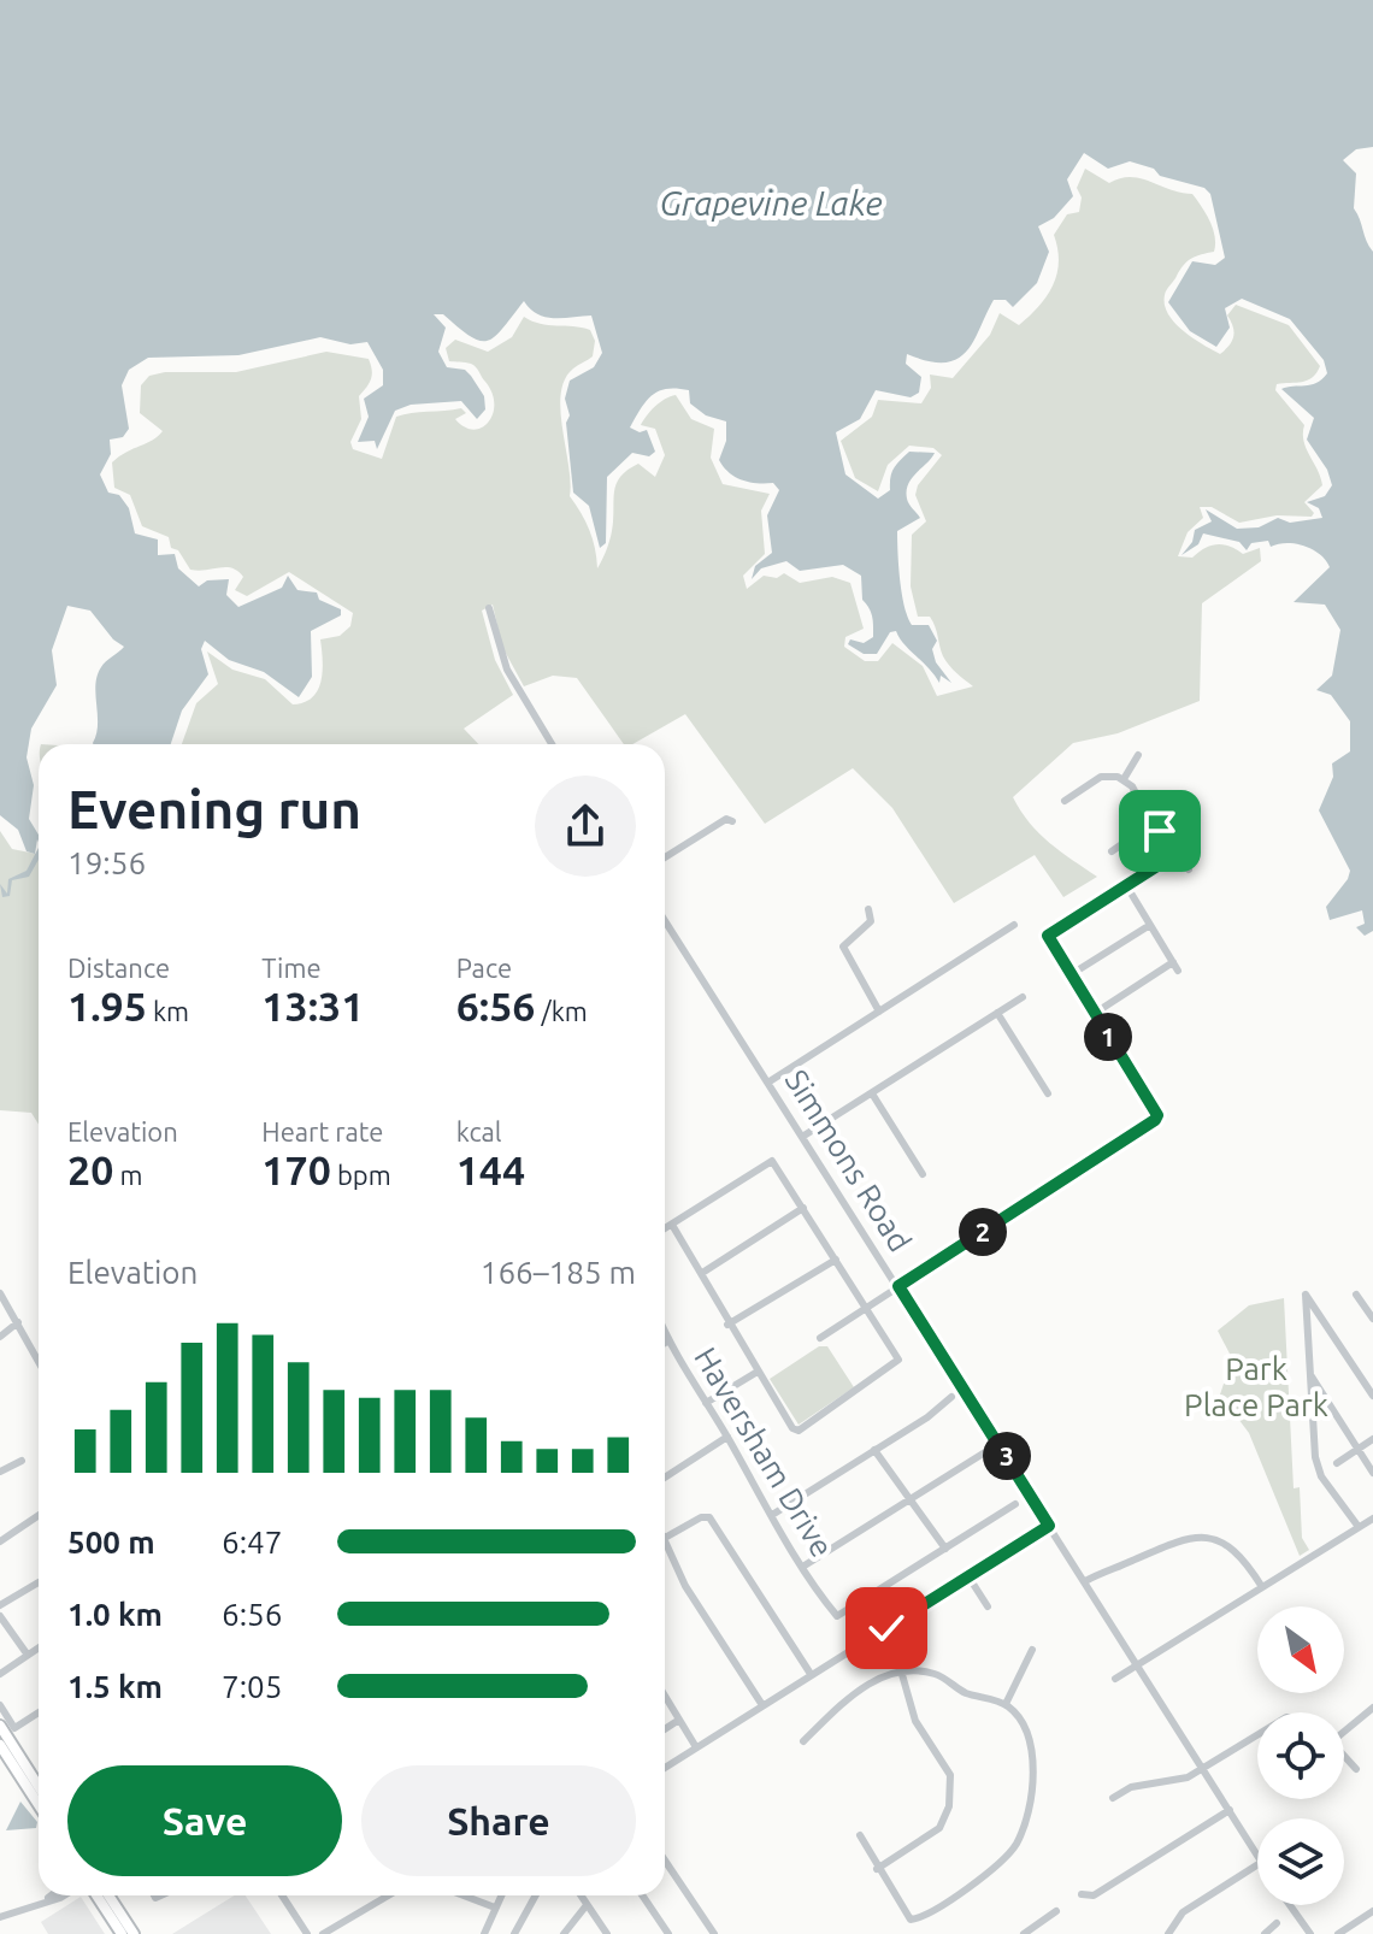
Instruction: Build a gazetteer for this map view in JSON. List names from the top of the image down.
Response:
{
  "streets": {
    "street": ["Simmons Road", "Haversham Drive"]
  },
  "water": ["Grapevine Lake"],
  "parks": ["Park Place Park"],
  "north": "bottom right",
  "page": {
    "heading": ["Evening run", "19:56"],
    "stats": [
      ["Distance", "1.95 km"],
      ["Time", "13:31"],
      ["Pace", "6:56 /km"],
      ["Elevation", "20 m"],
      ["Heart rate", "170 bpm"],
      ["kcal", "144"]
    ],
    "pins": ["1", "2", "3"],
    "chart": ["Elevation", "166–185 m"],
    "list": [
      {
        "name": "500 m",
        "note": "6:47"
      },
      {
        "name": "1.0 km",
        "note": "6:56"
      },
      {
        "name": "1.5 km",
        "note": "7:05"
      }
    ],
    "buttons": ["Save", "Share"]
  }
}
